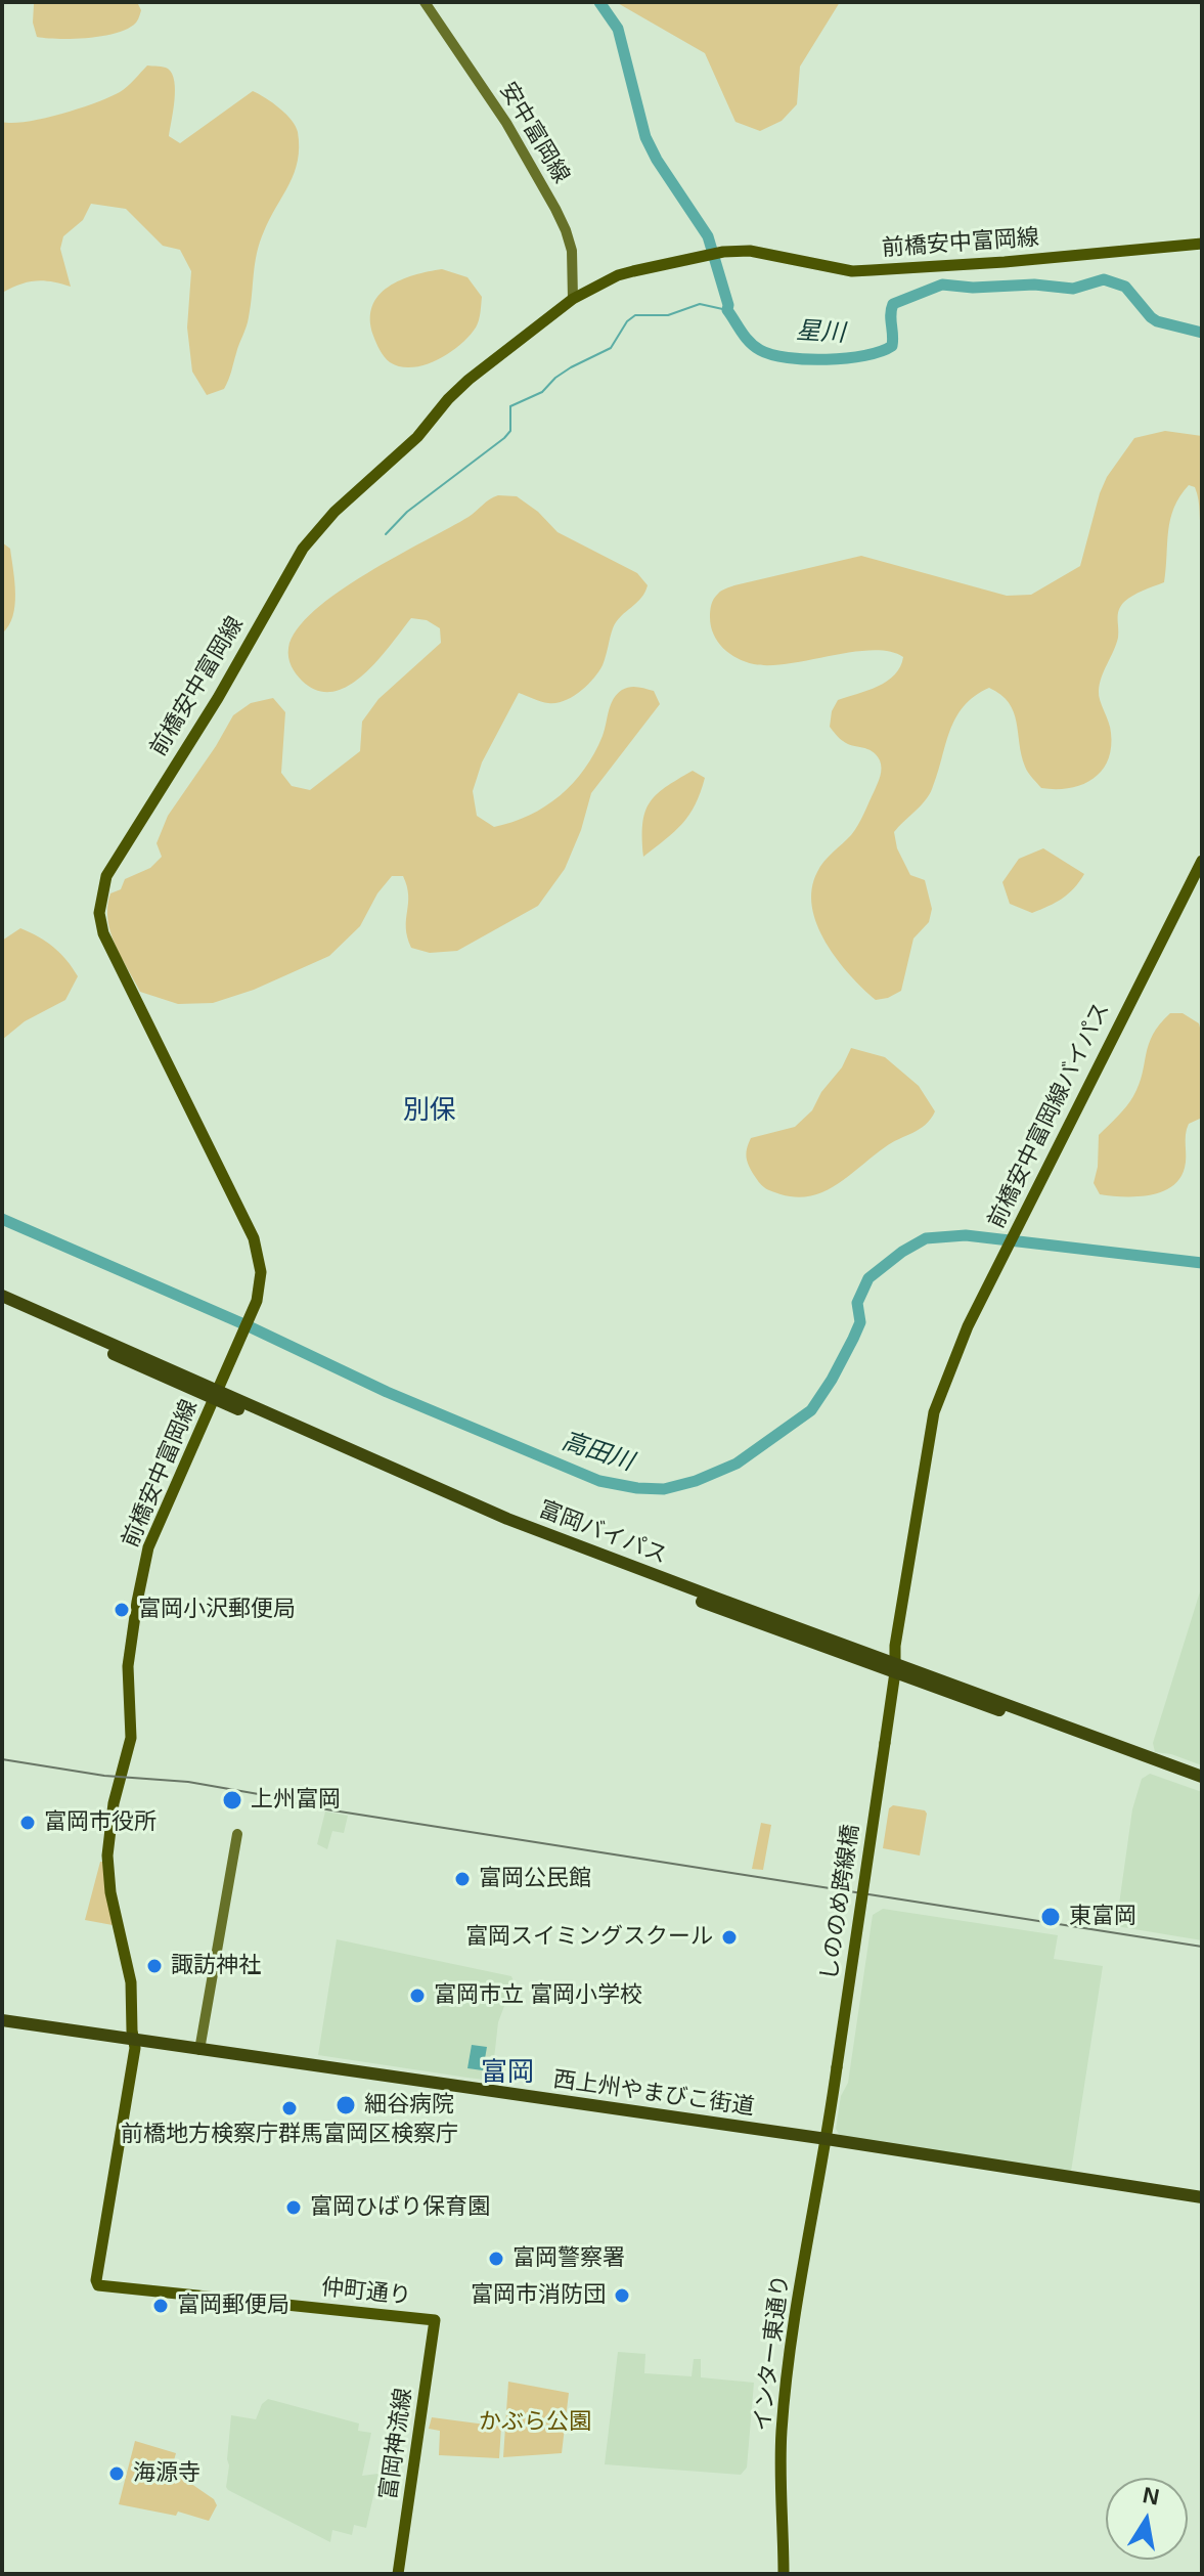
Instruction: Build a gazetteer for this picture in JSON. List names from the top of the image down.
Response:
{
  "streets": {
    "highway": ["富岡バイパス", "西上州やまびこ街道"],
    "main road": [
      "安中富岡線",
      "前橋安中富岡線",
      "前橋安中富岡線バイパス",
      "しののめ跨線橋",
      "仲町通り",
      "インター東通り",
      "富岡神流線"
    ]
  },
  "crossings": [
    ["安中富岡線", "前橋安中富岡線"],
    ["前橋安中富岡線", "富岡バイパス"],
    ["前橋安中富岡線", "西上州やまびこ街道"],
    ["前橋安中富岡線", "仲町通り"],
    ["前橋安中富岡線バイパス", "富岡バイパス"],
    ["前橋安中富岡線バイパス", "しののめ跨線橋"],
    ["富岡バイパス", "しののめ跨線橋"],
    ["しののめ跨線橋", "西上州やまびこ街道"],
    ["しののめ跨線橋", "インター東通り"],
    ["西上州やまびこ街道", "仲町通り"],
    ["西上州やまびこ街道", "インター東通り"],
    ["仲町通り", "富岡神流線"]
  ],
  "districts": ["別保", "富岡"],
  "water": ["星川", "高田川"],
  "parks": ["かぶら公園"],
  "places": [
    "富岡小沢郵便局",
    "上州富岡",
    "富岡市役所",
    "富岡公民館",
    "東富岡",
    "富岡スイミングスクール",
    "諏訪神社",
    "富岡市立 富岡小学校",
    "細谷病院",
    "前橋地方検察庁群馬富岡区検察庁",
    "富岡ひばり保育園",
    "富岡警察署",
    "富岡市消防団",
    "富岡郵便局",
    "海源寺"
  ],
  "north": "top"
}
